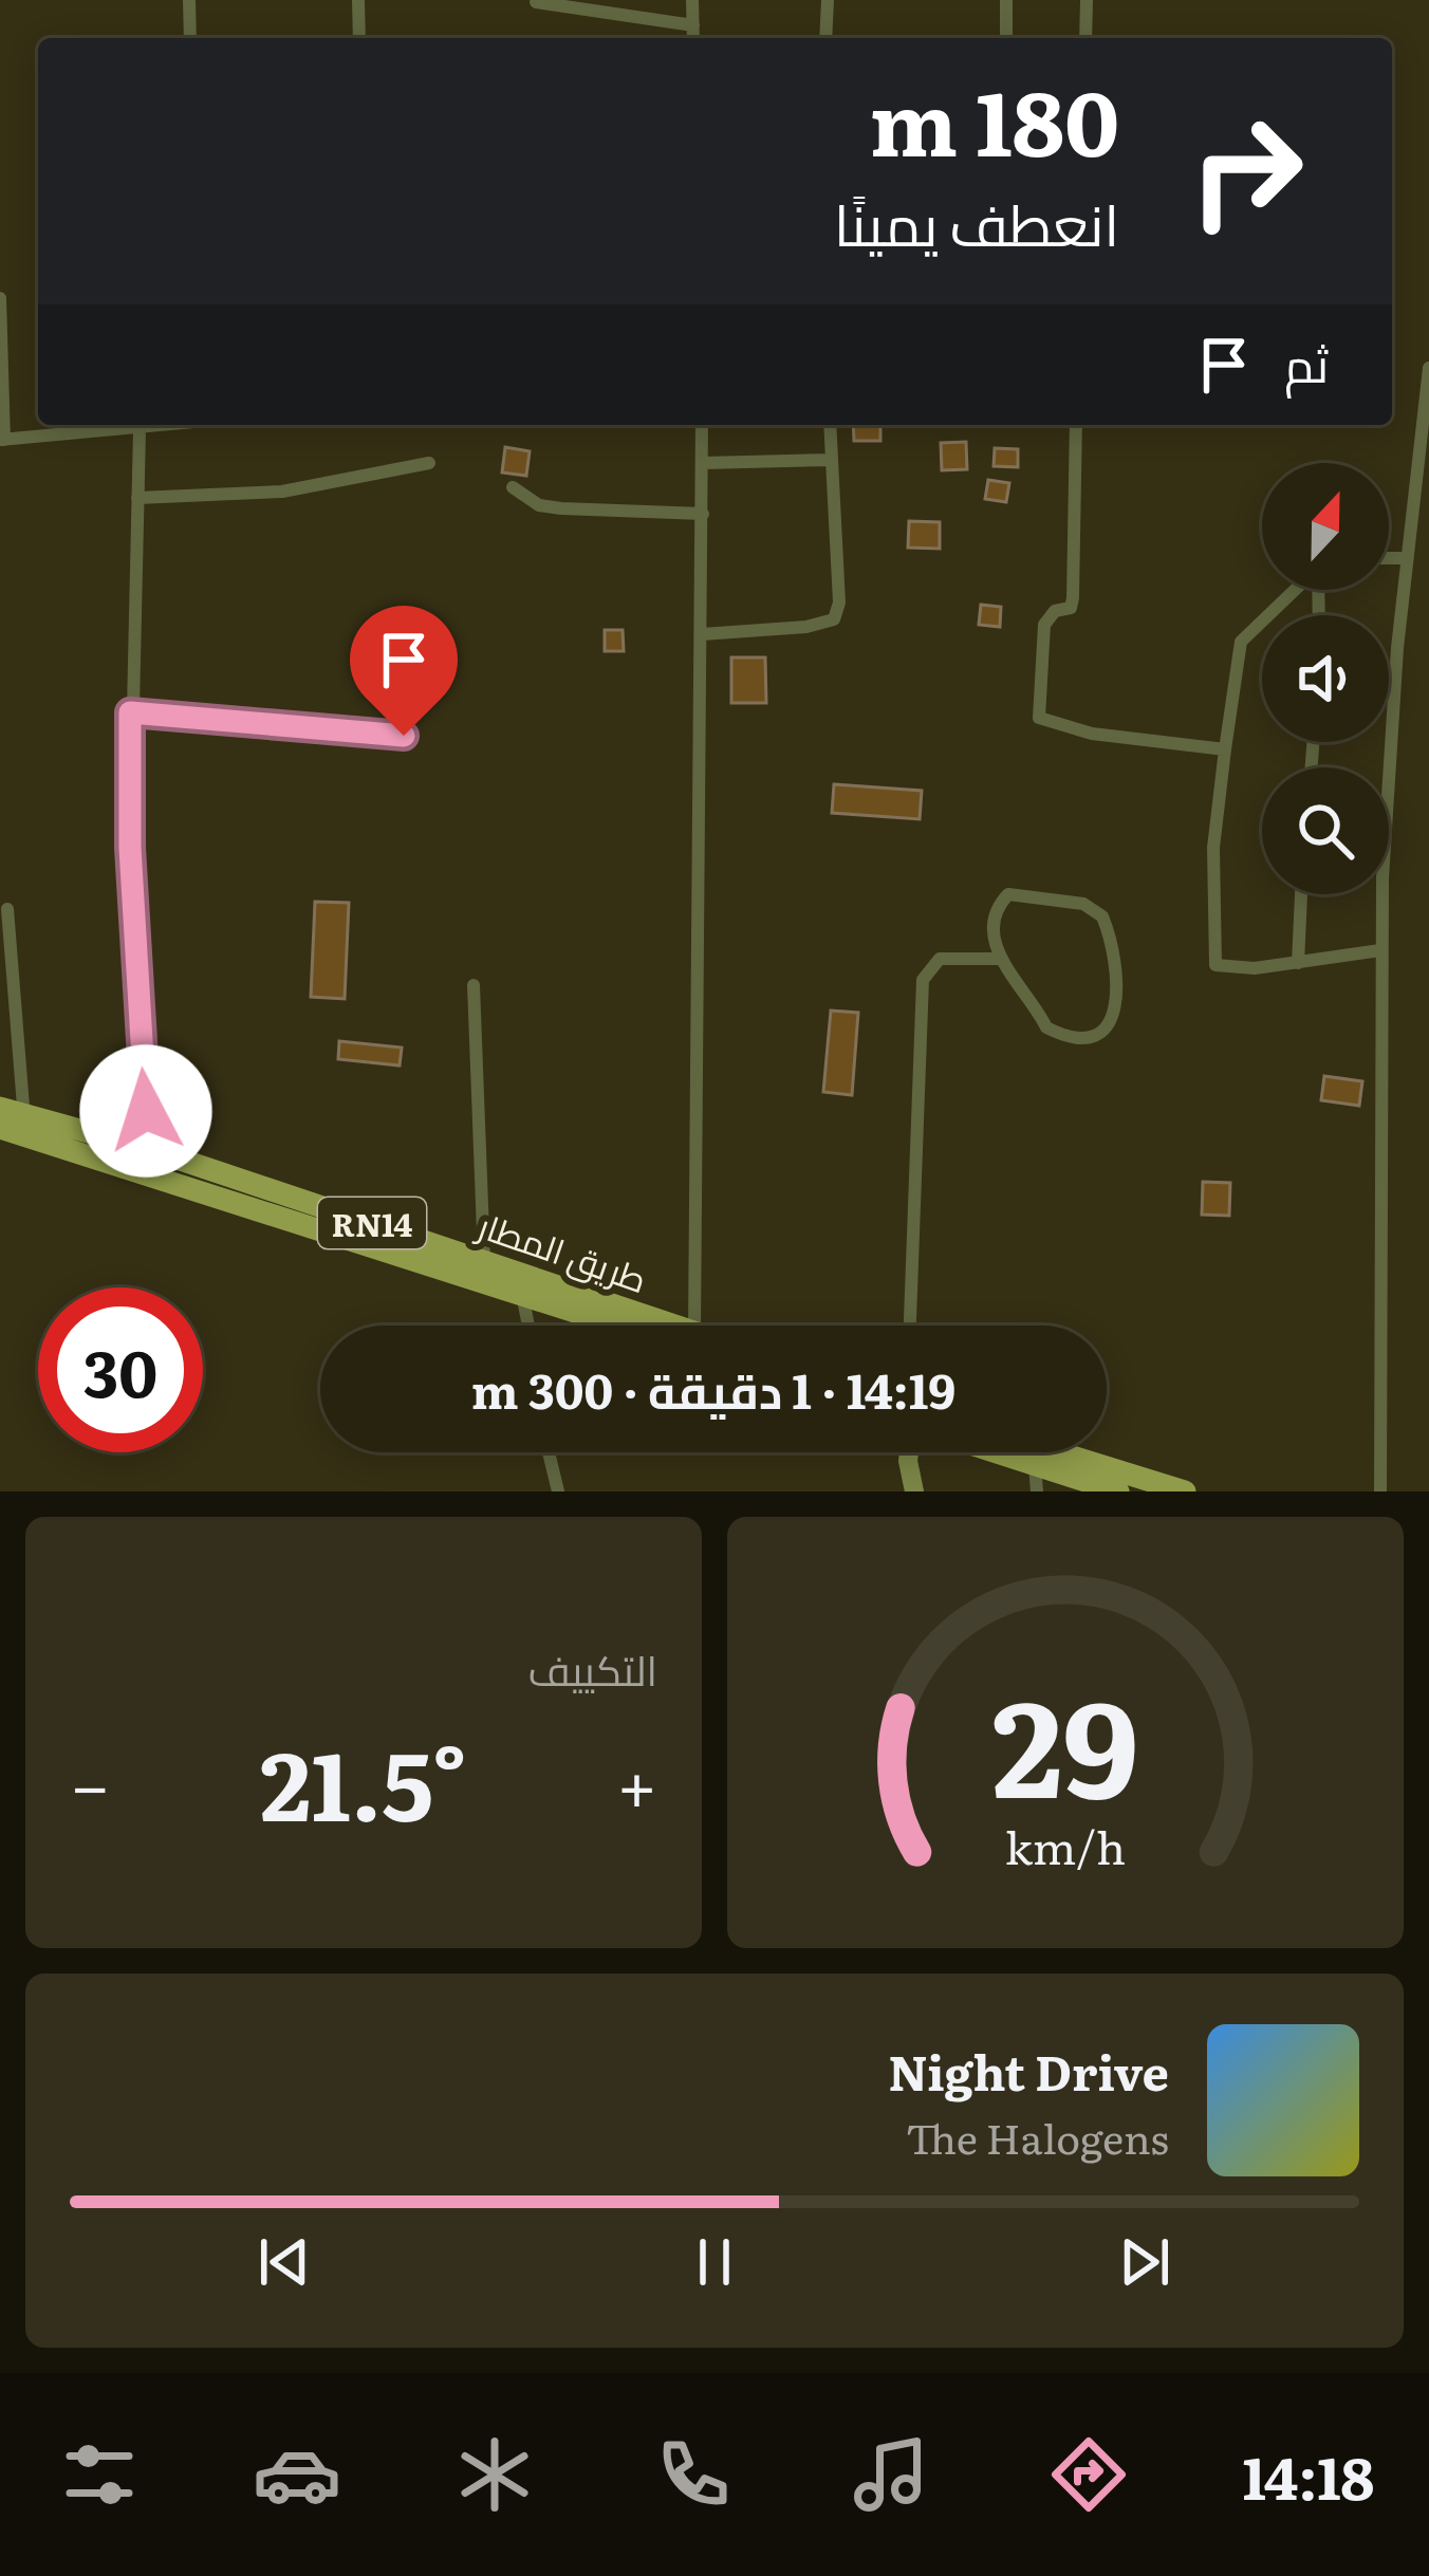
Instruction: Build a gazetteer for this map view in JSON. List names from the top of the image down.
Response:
{
  "streets": {
    "main road": ["RN14", "طريق المطار"]
  },
  "north": "top",
  "page": {
    "turn": ["180 m", "انعطف يمينًا"],
    "then": "ثم",
    "limit": "30",
    "trip": "14:19 · 1 دقيقة · 300 m",
    "tile": "التكييف",
    "heat": ["−", "21.5°", "+"],
    "song": ["Night Drive", "The Halogens"],
    "tabs": "14:18",
    "gauge": ["29", "km/h"]
  }
}
